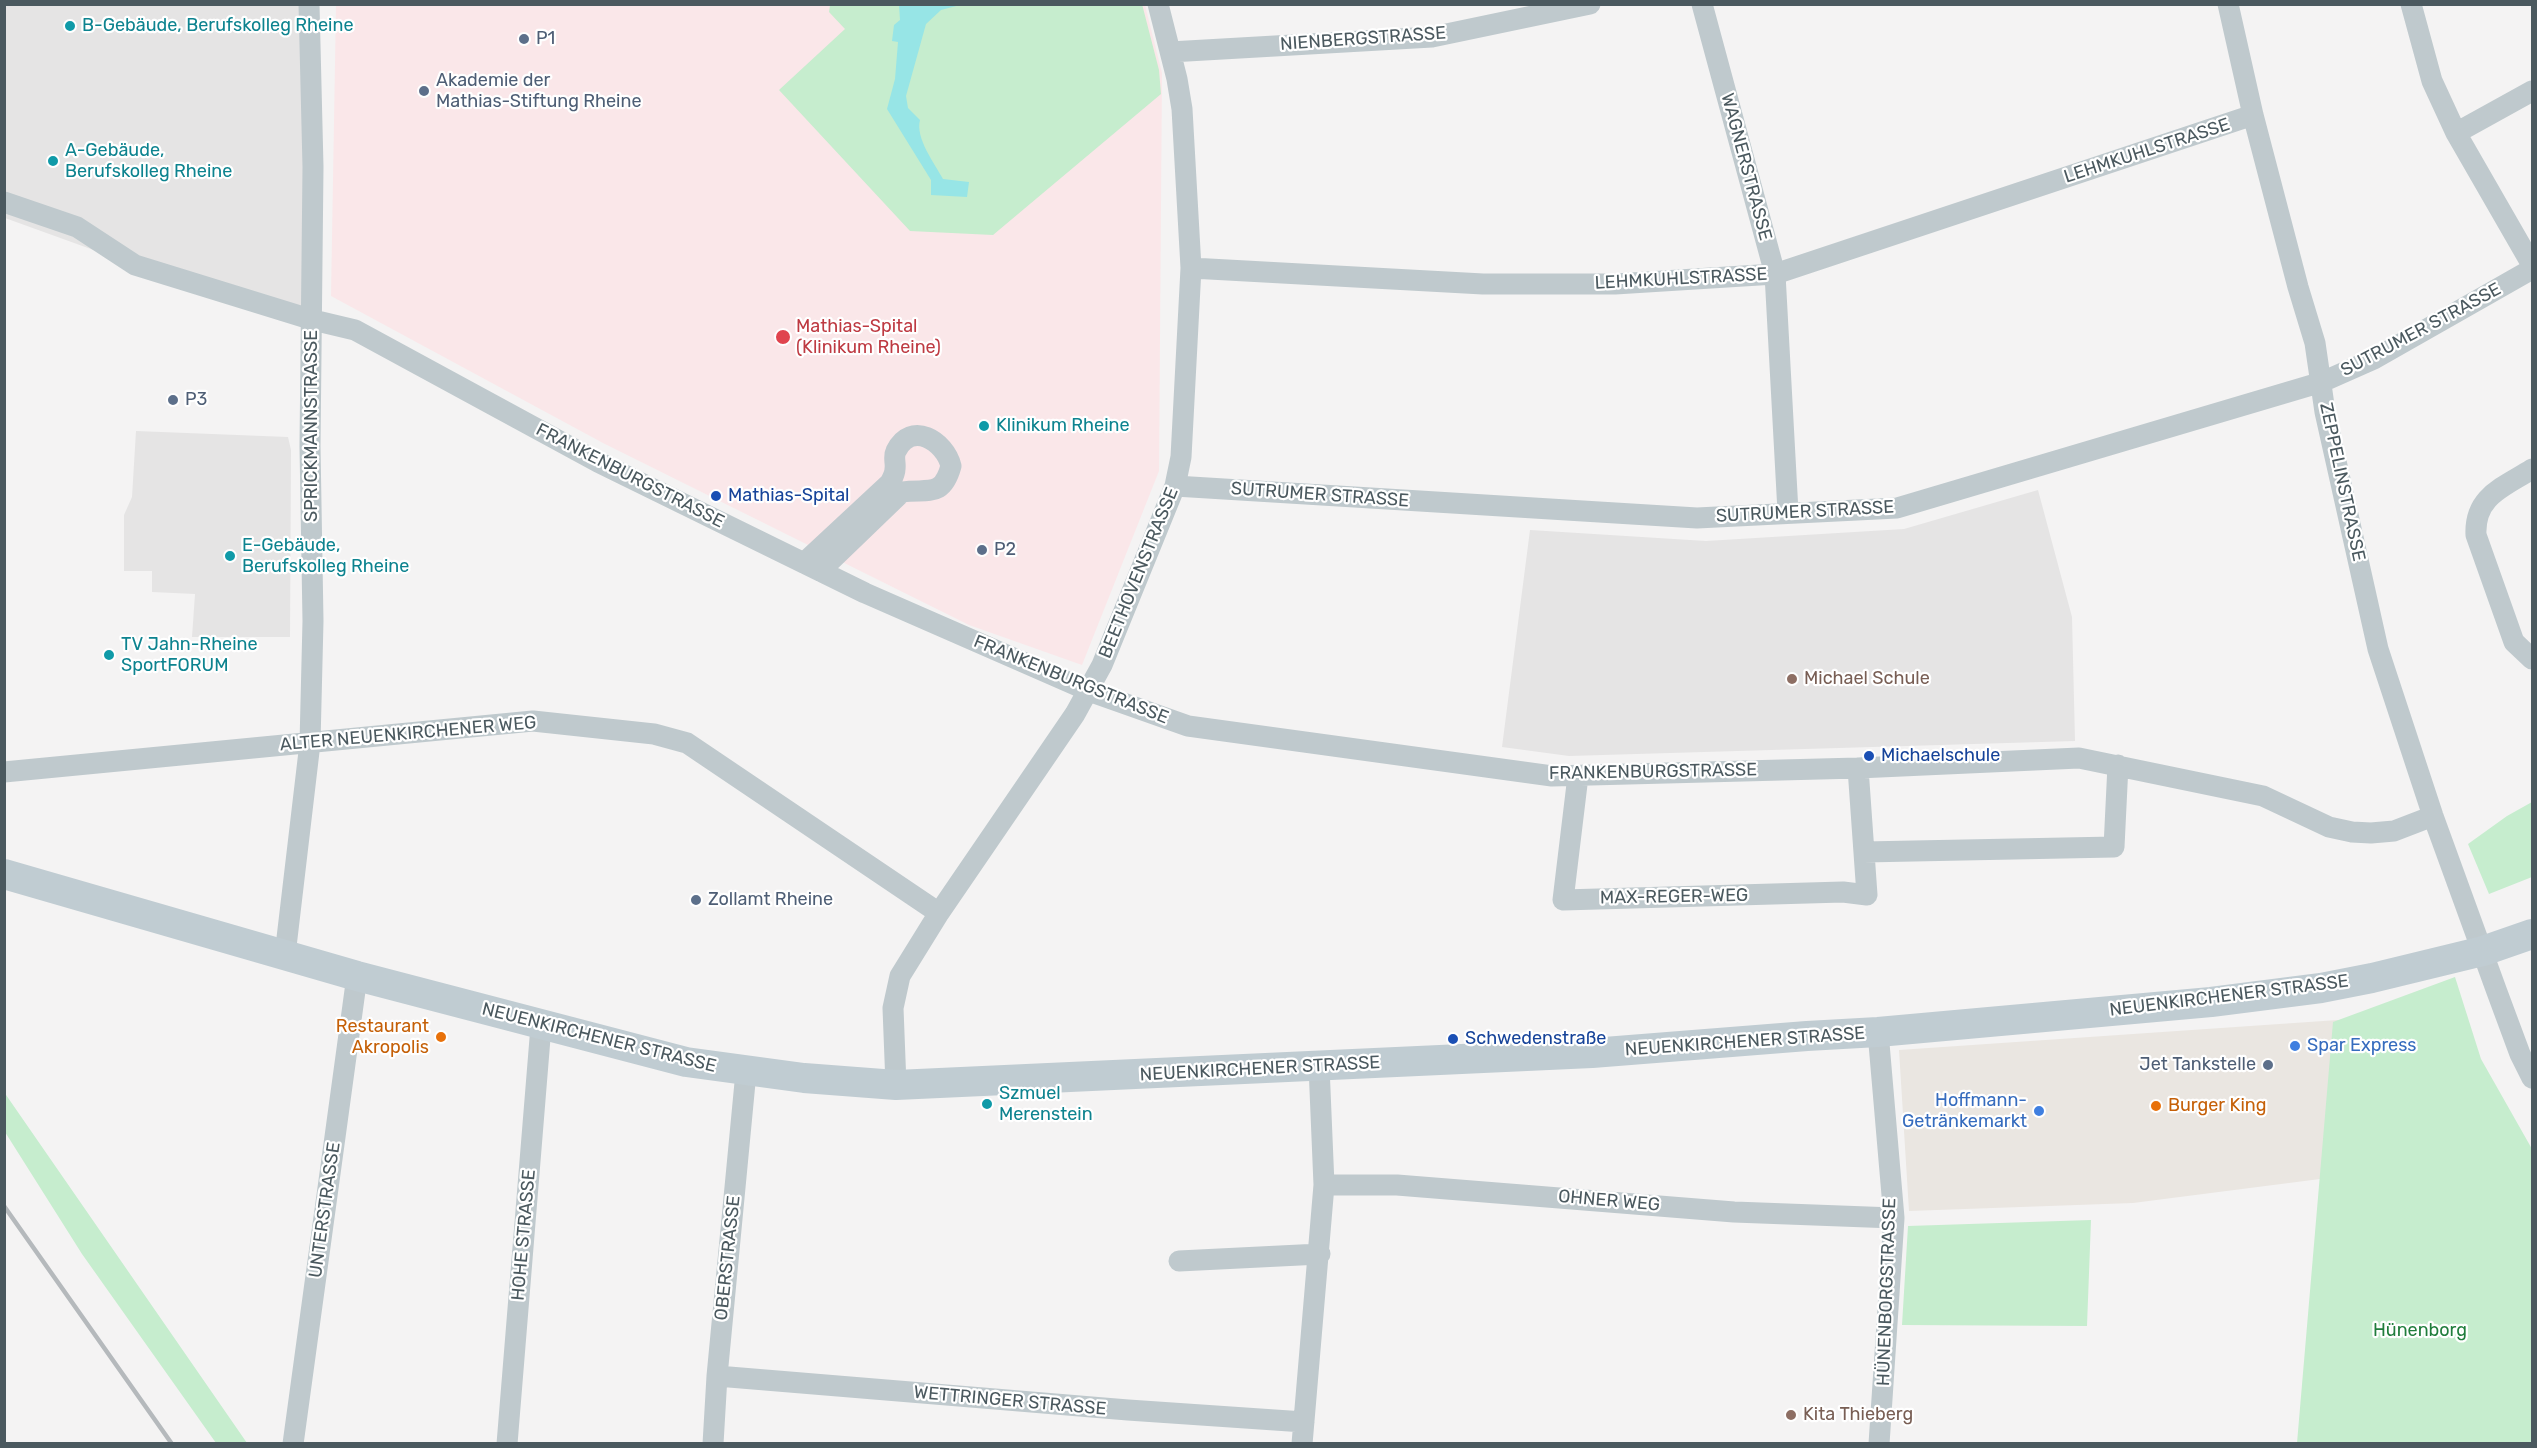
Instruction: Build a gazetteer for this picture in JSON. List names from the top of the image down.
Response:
{
  "streets": {
    "street": [
      "NIENBERGSTRASSE",
      "LEHMKUHLSTRASSE",
      "WAGNERSTRASSE",
      "SUTRUMER STRASSE",
      "SPRICKMANNSTRASSE",
      "FRANKENBURGSTRASSE",
      "ZEPPELINSTRASSE",
      "BEETHOVENSTRASSE",
      "ALTER NEUENKIRCHENER WEG",
      "MAX-REGER-WEG",
      "NEUENKIRCHENER STRASSE",
      "OHNER WEG",
      "UNTERSTRASSE",
      "HOHE STRASSE",
      "OBERSTRASSE",
      "HÜNENBORGSTRASSE",
      "WETTRINGER STRASSE"
    ]
  },
  "crossings": [
    ["NIENBERGSTRASSE", "BEETHOVENSTRASSE"],
    ["LEHMKUHLSTRASSE", "WAGNERSTRASSE"],
    ["LEHMKUHLSTRASSE", "ZEPPELINSTRASSE"],
    ["LEHMKUHLSTRASSE", "BEETHOVENSTRASSE"],
    ["WAGNERSTRASSE", "SUTRUMER STRASSE"],
    ["SUTRUMER STRASSE", "ZEPPELINSTRASSE"],
    ["SUTRUMER STRASSE", "BEETHOVENSTRASSE"],
    ["SPRICKMANNSTRASSE", "FRANKENBURGSTRASSE"],
    ["SPRICKMANNSTRASSE", "ALTER NEUENKIRCHENER WEG"],
    ["SPRICKMANNSTRASSE", "NEUENKIRCHENER STRASSE"],
    ["FRANKENBURGSTRASSE", "ZEPPELINSTRASSE"],
    ["FRANKENBURGSTRASSE", "BEETHOVENSTRASSE"],
    ["FRANKENBURGSTRASSE", "MAX-REGER-WEG"],
    ["ZEPPELINSTRASSE", "NEUENKIRCHENER STRASSE"],
    ["BEETHOVENSTRASSE", "ALTER NEUENKIRCHENER WEG"],
    ["BEETHOVENSTRASSE", "NEUENKIRCHENER STRASSE"],
    ["NEUENKIRCHENER STRASSE", "UNTERSTRASSE"],
    ["NEUENKIRCHENER STRASSE", "HOHE STRASSE"],
    ["NEUENKIRCHENER STRASSE", "OBERSTRASSE"],
    ["NEUENKIRCHENER STRASSE", "HÜNENBORGSTRASSE"],
    ["OHNER WEG", "HÜNENBORGSTRASSE"],
    ["OBERSTRASSE", "WETTRINGER STRASSE"]
  ],
  "parks": ["Hünenborg"],
  "places": [
    "B-Gebäude, Berufskolleg Rheine",
    "P1",
    "Akademie der Mathias-Stiftung Rheine",
    "A-Gebäude, Berufskolleg Rheine",
    "Mathias-Spital (Klinikum Rheine)",
    "P3",
    "Klinikum Rheine",
    "Mathias-Spital",
    "P2",
    "E-Gebäude, Berufskolleg Rheine",
    "TV Jahn-Rheine SportFORUM",
    "Michael Schule",
    "Michaelschule",
    "Zollamt Rheine",
    "Restaurant Akropolis",
    "Schwedenstraße",
    "Spar Express",
    "Jet Tankstelle",
    "Szmuel Merenstein",
    "Burger King",
    "Hoffmann- Getränkemarkt",
    "Kita Thieberg"
  ]
}
